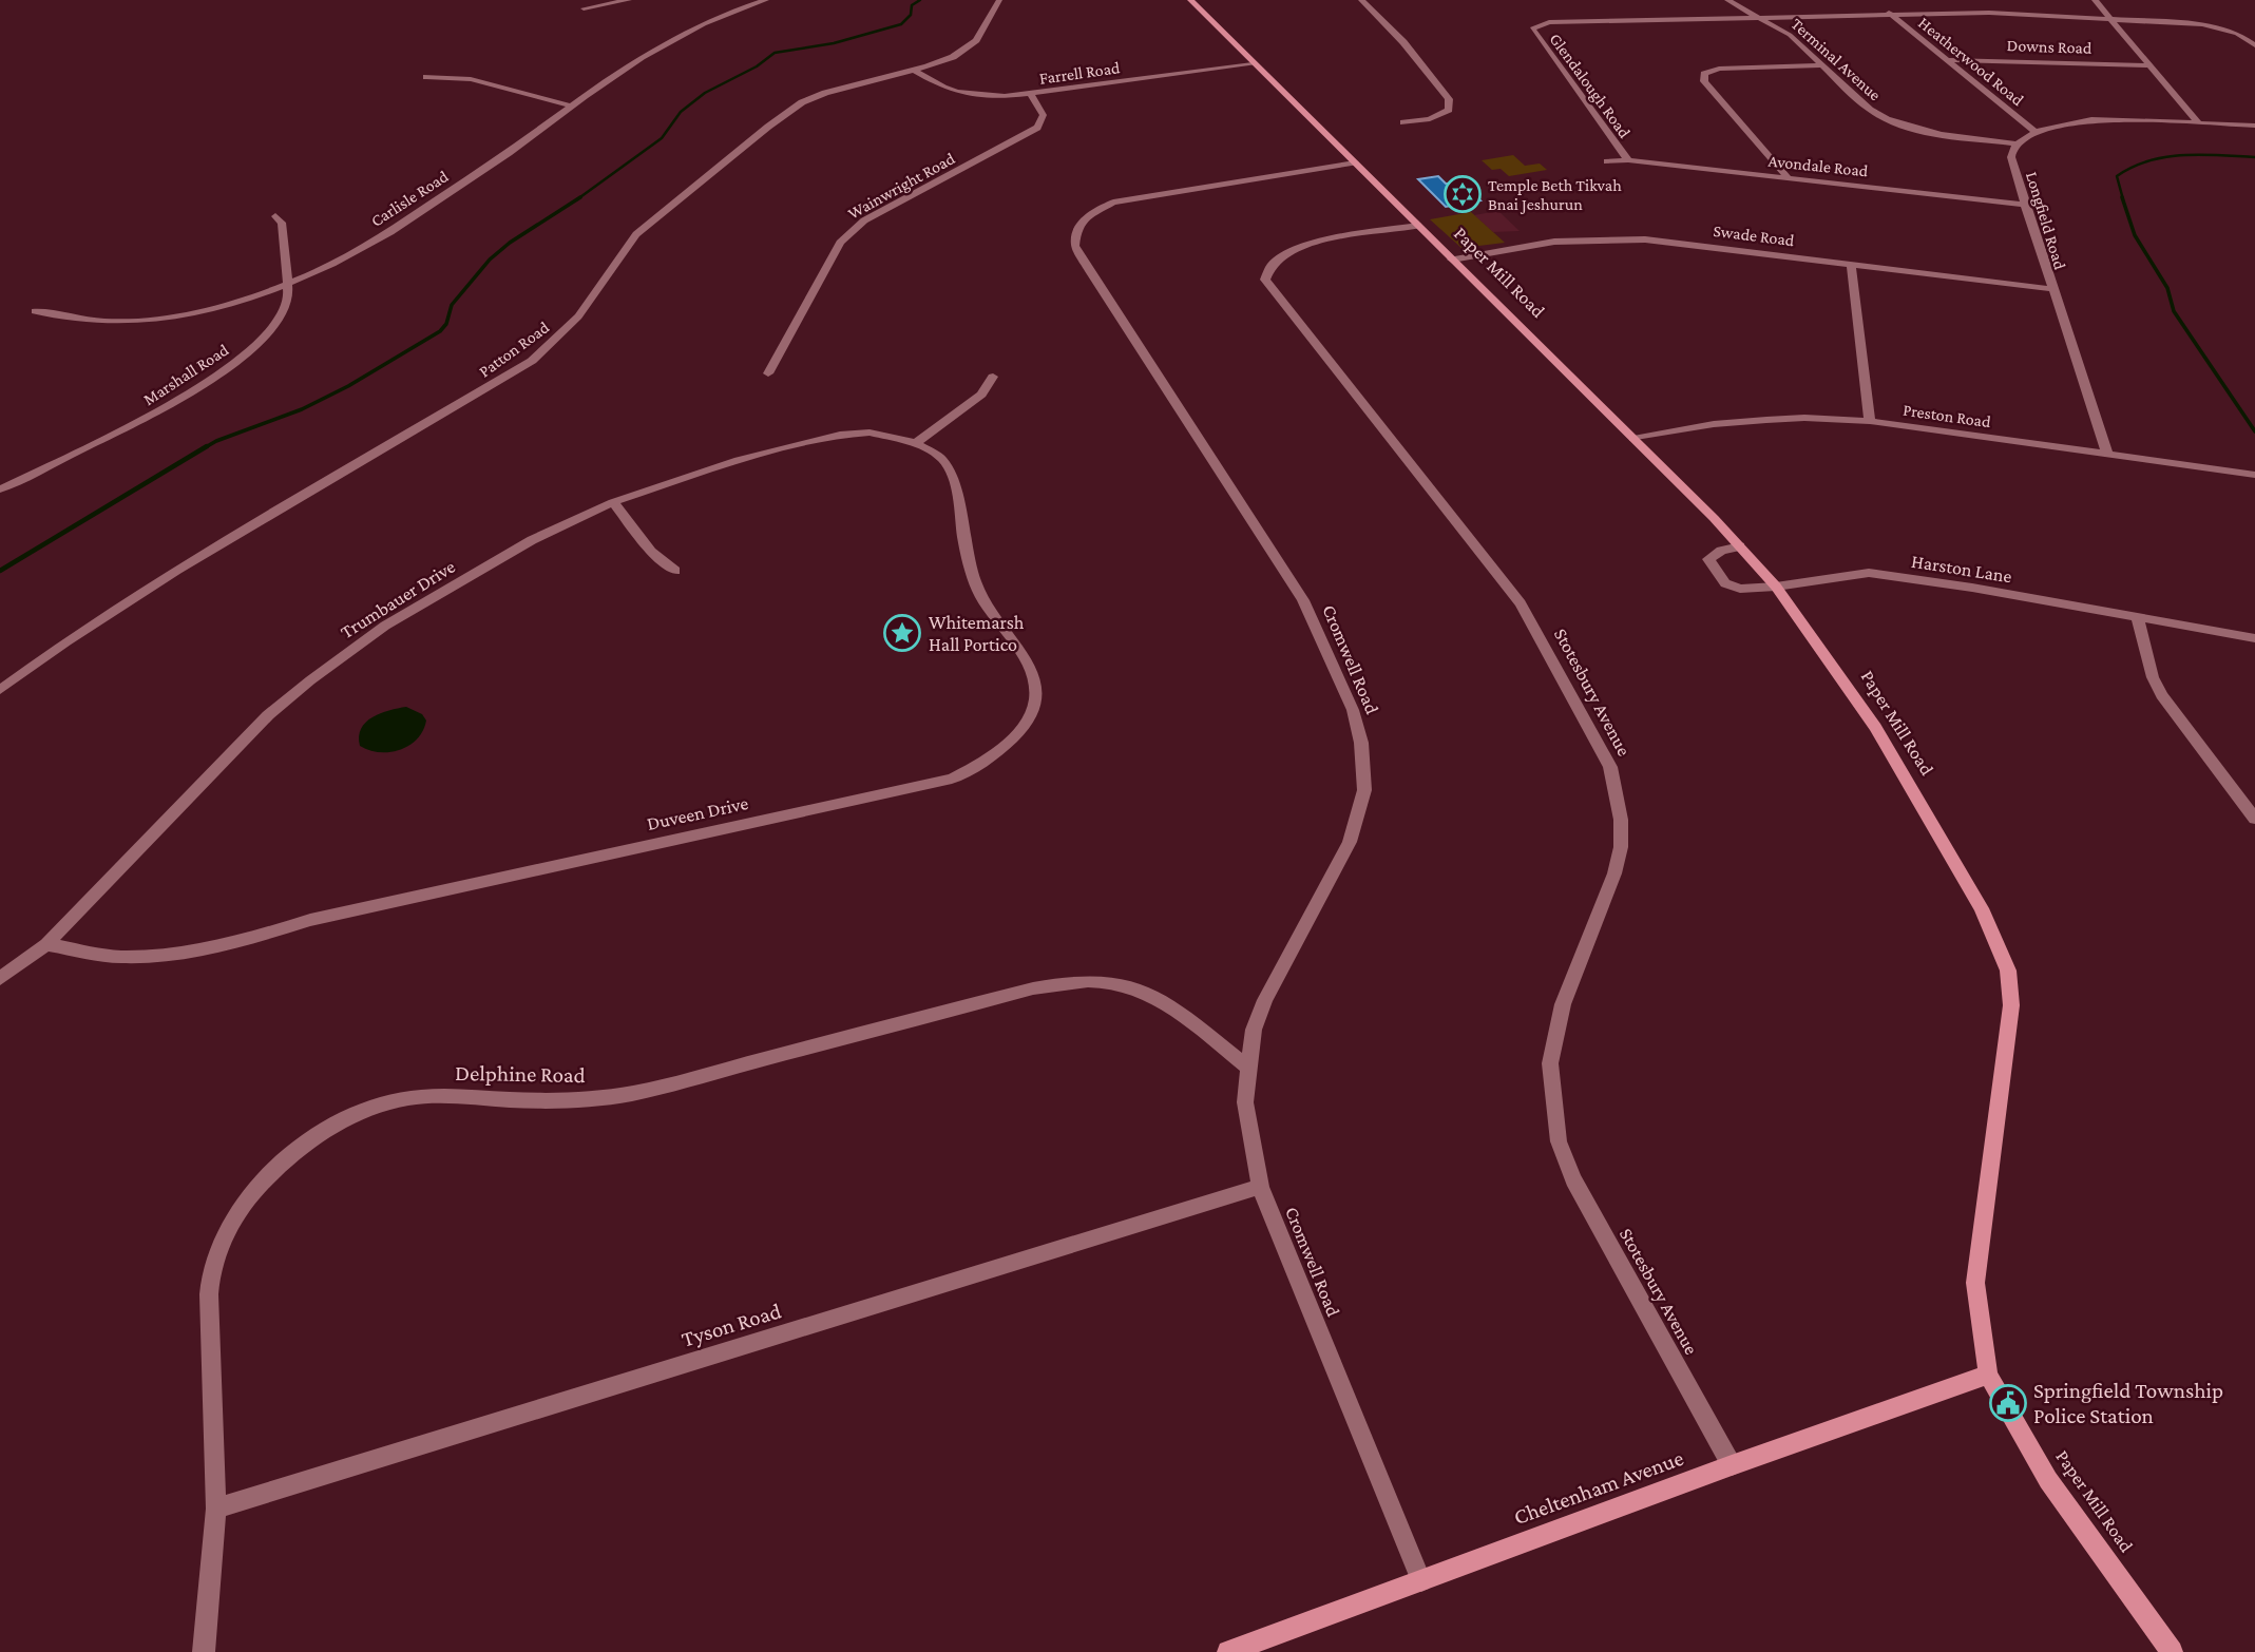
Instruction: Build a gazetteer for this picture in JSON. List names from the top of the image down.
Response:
{
  "streets": {
    "main road": ["Paper Mill Road", "Cheltenham Avenue"],
    "street": [
      "Downs Road",
      "Terminal Avenue",
      "Heatherwood Road",
      "Farrell Road",
      "Glendalough Road",
      "Avondale Road",
      "Wainwright Road",
      "Carlisle Road",
      "Longfield Road",
      "Swade Road",
      "Patton Road",
      "Marshall Road",
      "Preston Road",
      "Harston Lane",
      "Trumbauer Drive",
      "Cromwell Road",
      "Stotesbury Avenue",
      "Duveen Drive",
      "Delphine Road",
      "Tyson Road"
    ]
  },
  "crossings": [
    ["Downs Road", "Heatherwood Road"],
    ["Terminal Avenue", "Glendalough Road"],
    ["Terminal Avenue", "Longfield Road"],
    ["Heatherwood Road", "Glendalough Road"],
    ["Farrell Road", "Wainwright Road"],
    ["Farrell Road", "Paper Mill Road"],
    ["Farrell Road", "Patton Road"],
    ["Glendalough Road", "Avondale Road"],
    ["Avondale Road", "Longfield Road"],
    ["Carlisle Road", "Marshall Road"],
    ["Longfield Road", "Swade Road"],
    ["Longfield Road", "Preston Road"],
    ["Swade Road", "Paper Mill Road"],
    ["Paper Mill Road", "Preston Road"],
    ["Paper Mill Road", "Harston Lane"],
    ["Paper Mill Road", "Cromwell Road"],
    ["Paper Mill Road", "Stotesbury Avenue"],
    ["Paper Mill Road", "Cheltenham Avenue"],
    ["Trumbauer Drive", "Duveen Drive"],
    ["Cromwell Road", "Delphine Road"],
    ["Cromwell Road", "Tyson Road"],
    ["Cromwell Road", "Cheltenham Avenue"],
    ["Stotesbury Avenue", "Cheltenham Avenue"],
    ["Delphine Road", "Tyson Road"]
  ],
  "places": {
    "synagogue": ["Temple Beth Tikvah Bnai Jeshurun"],
    "place": ["Whitemarsh Hall Portico"],
    "public building": ["Springfield Township Police Station"]
  }
}
